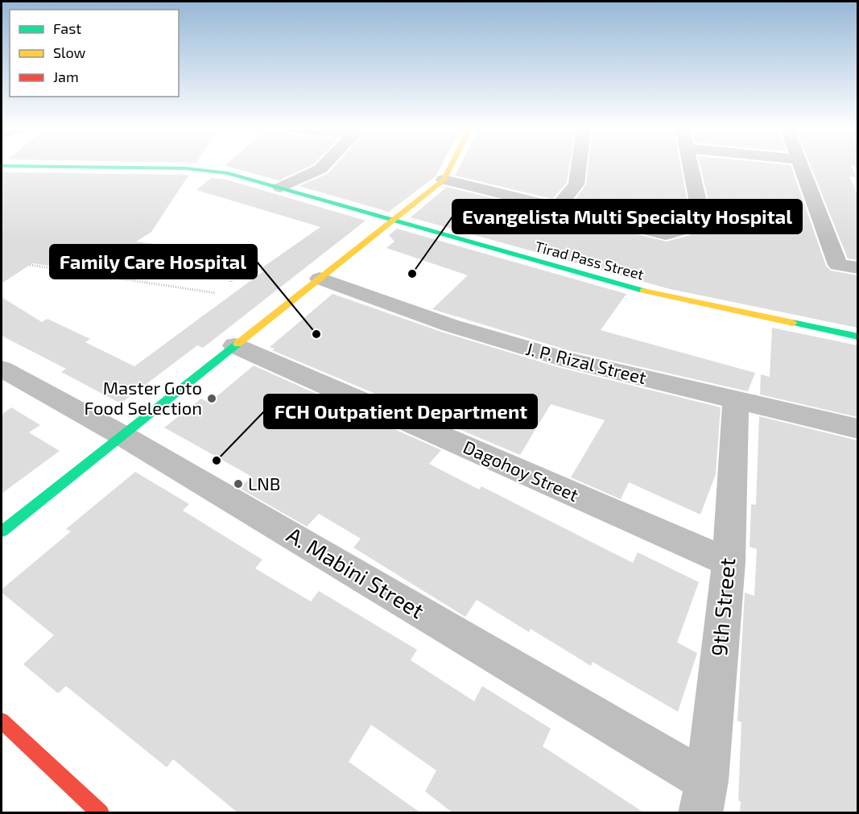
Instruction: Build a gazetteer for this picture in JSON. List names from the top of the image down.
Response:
{
  "streets": {
    "street": [
      "Tirad Pass Street",
      "J. P. Rizal Street",
      "Dagohoy Street",
      "A. Mabini Street",
      "9th Street"
    ]
  },
  "crossings": [
    ["J. P. Rizal Street", "9th Street"],
    ["Dagohoy Street", "9th Street"],
    ["A. Mabini Street", "9th Street"]
  ],
  "places": [
    "Evangelista Multi Specialty Hospital",
    "Family Care Hospital",
    "Master Goto Food Selection",
    "FCH Outpatient Department",
    "LNB"
  ],
  "legend": ["Fast", "Slow", "Jam"]
}
